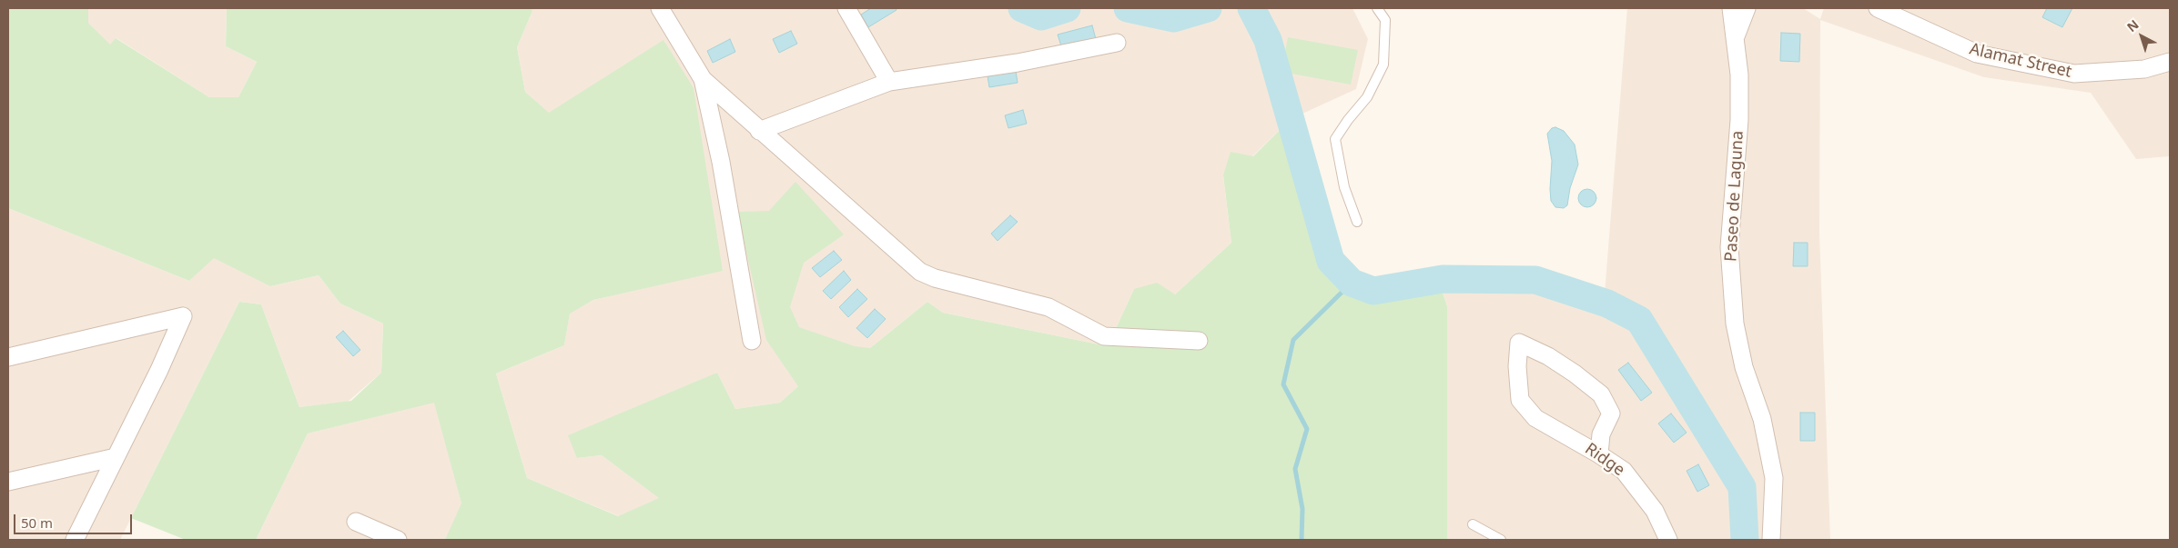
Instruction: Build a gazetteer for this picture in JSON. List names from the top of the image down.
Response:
{
  "streets": {
    "street": ["Alamat Street", "Paseo de Laguna", "Ridge"]
  },
  "scale_bar": "50 m",
  "north": "top left"
}
